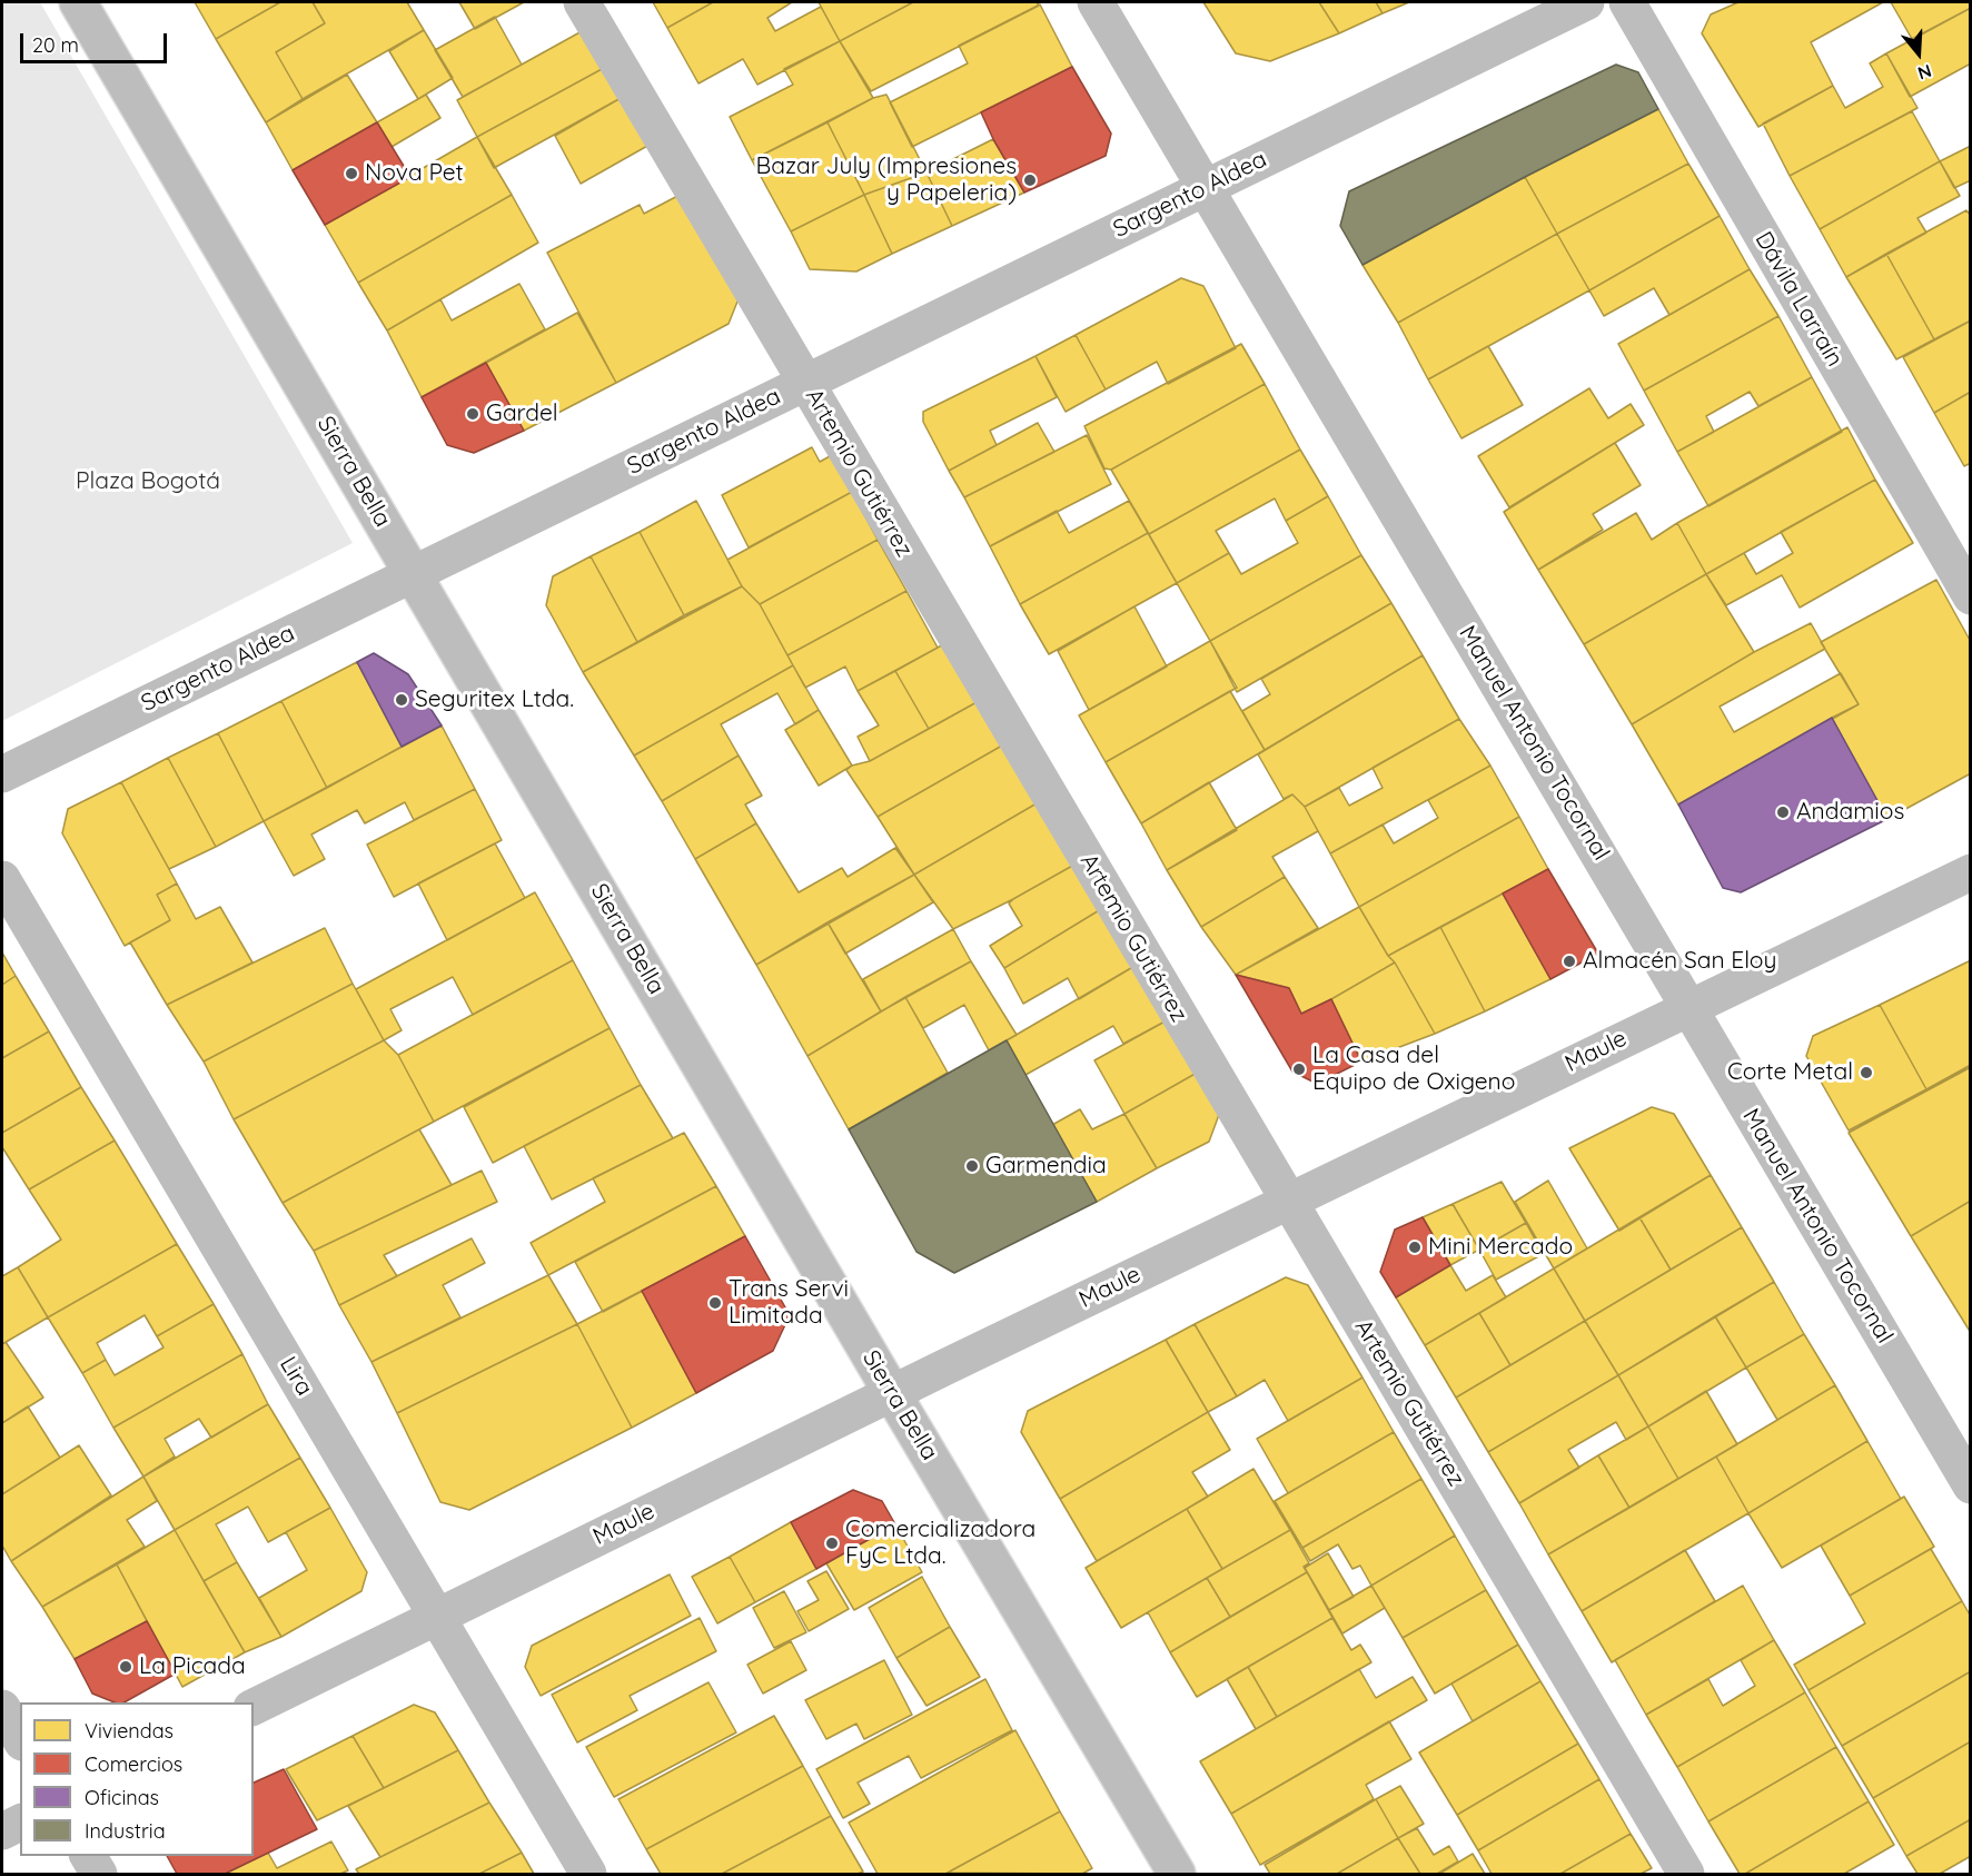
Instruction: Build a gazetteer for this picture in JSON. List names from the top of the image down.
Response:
{
  "streets": {
    "street": [
      "Sargento Aldea",
      "Dávila Larraín",
      "Sierra Bella",
      "Artemio Gutiérrez",
      "Manuel Antonio Tocornal",
      "Maule",
      "Lira"
    ]
  },
  "crossings": [
    ["Sargento Aldea", "Sierra Bella"],
    ["Sargento Aldea", "Artemio Gutiérrez"],
    ["Sargento Aldea", "Manuel Antonio Tocornal"],
    ["Sierra Bella", "Maule"],
    ["Artemio Gutiérrez", "Maule"],
    ["Manuel Antonio Tocornal", "Maule"],
    ["Maule", "Lira"]
  ],
  "parks": ["Plaza Bogotá"],
  "places": [
    "Nova Pet",
    "Bazar July (Impresiones y Papeleria)",
    "Gardel",
    "Seguritex Ltda.",
    "Andamios",
    "Almacén San Eloy",
    "La Casa del Equipo de Oxigeno",
    "Corte Metal",
    "Garmendia",
    "Mini Mercado",
    "Trans Servi Limitada",
    "Comercializadora FyC Ltda.",
    "La Picada"
  ],
  "legend": [
    "Viviendas",
    "Comercios",
    "Oficinas",
    "Industria"
  ],
  "scale_bar": "20 m",
  "north": "bottom"
}
